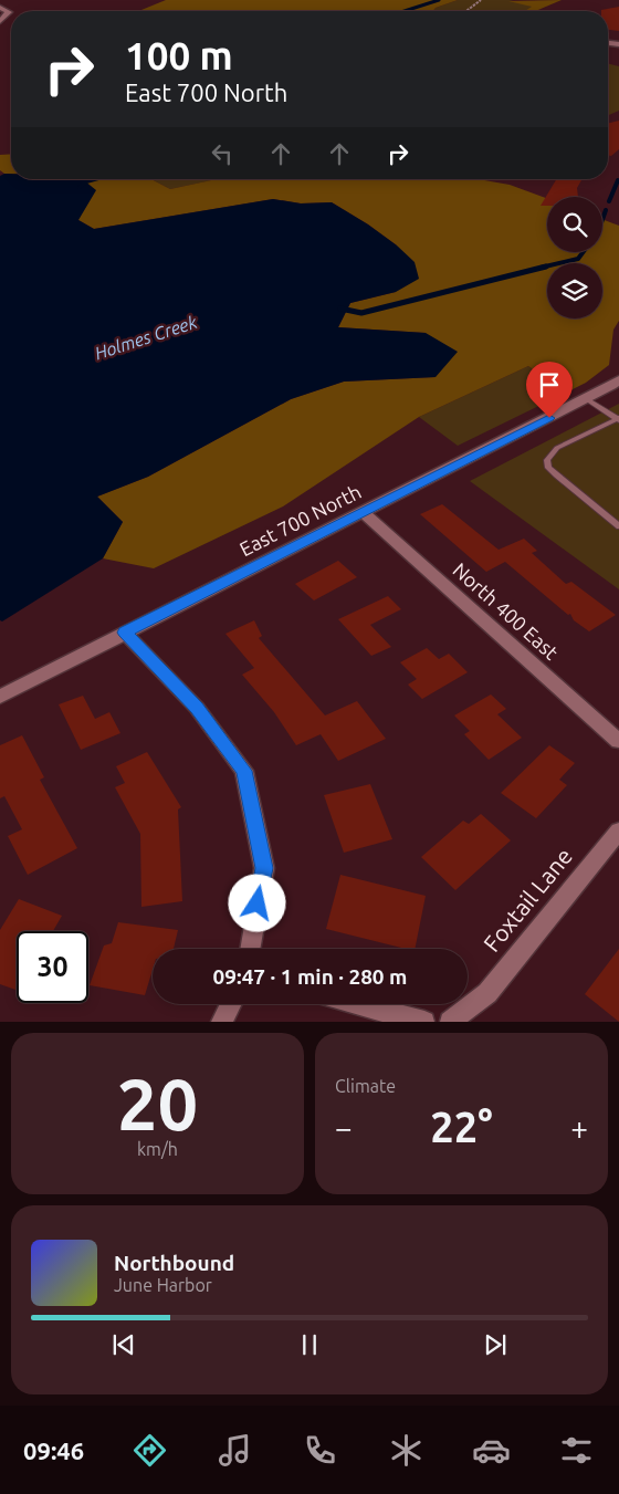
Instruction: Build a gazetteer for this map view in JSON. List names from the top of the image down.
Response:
{
  "streets": {
    "street": ["East 700 North", "North 400 East", "Foxtail Lane"]
  },
  "crossings": [
    ["East 700 North", "North 400 East"]
  ],
  "water": ["Holmes Creek"],
  "page": {
    "turn": ["100 m", "East 700 North"],
    "limit": "30",
    "trip": "09:47 · 1 min · 280 m",
    "tile": [
      ["20", "km/h"],
      "Climate"
    ],
    "heat": ["−", "22°", "+"],
    "song": ["Northbound", "June Harbor"],
    "tabs": "09:46"
  }
}
